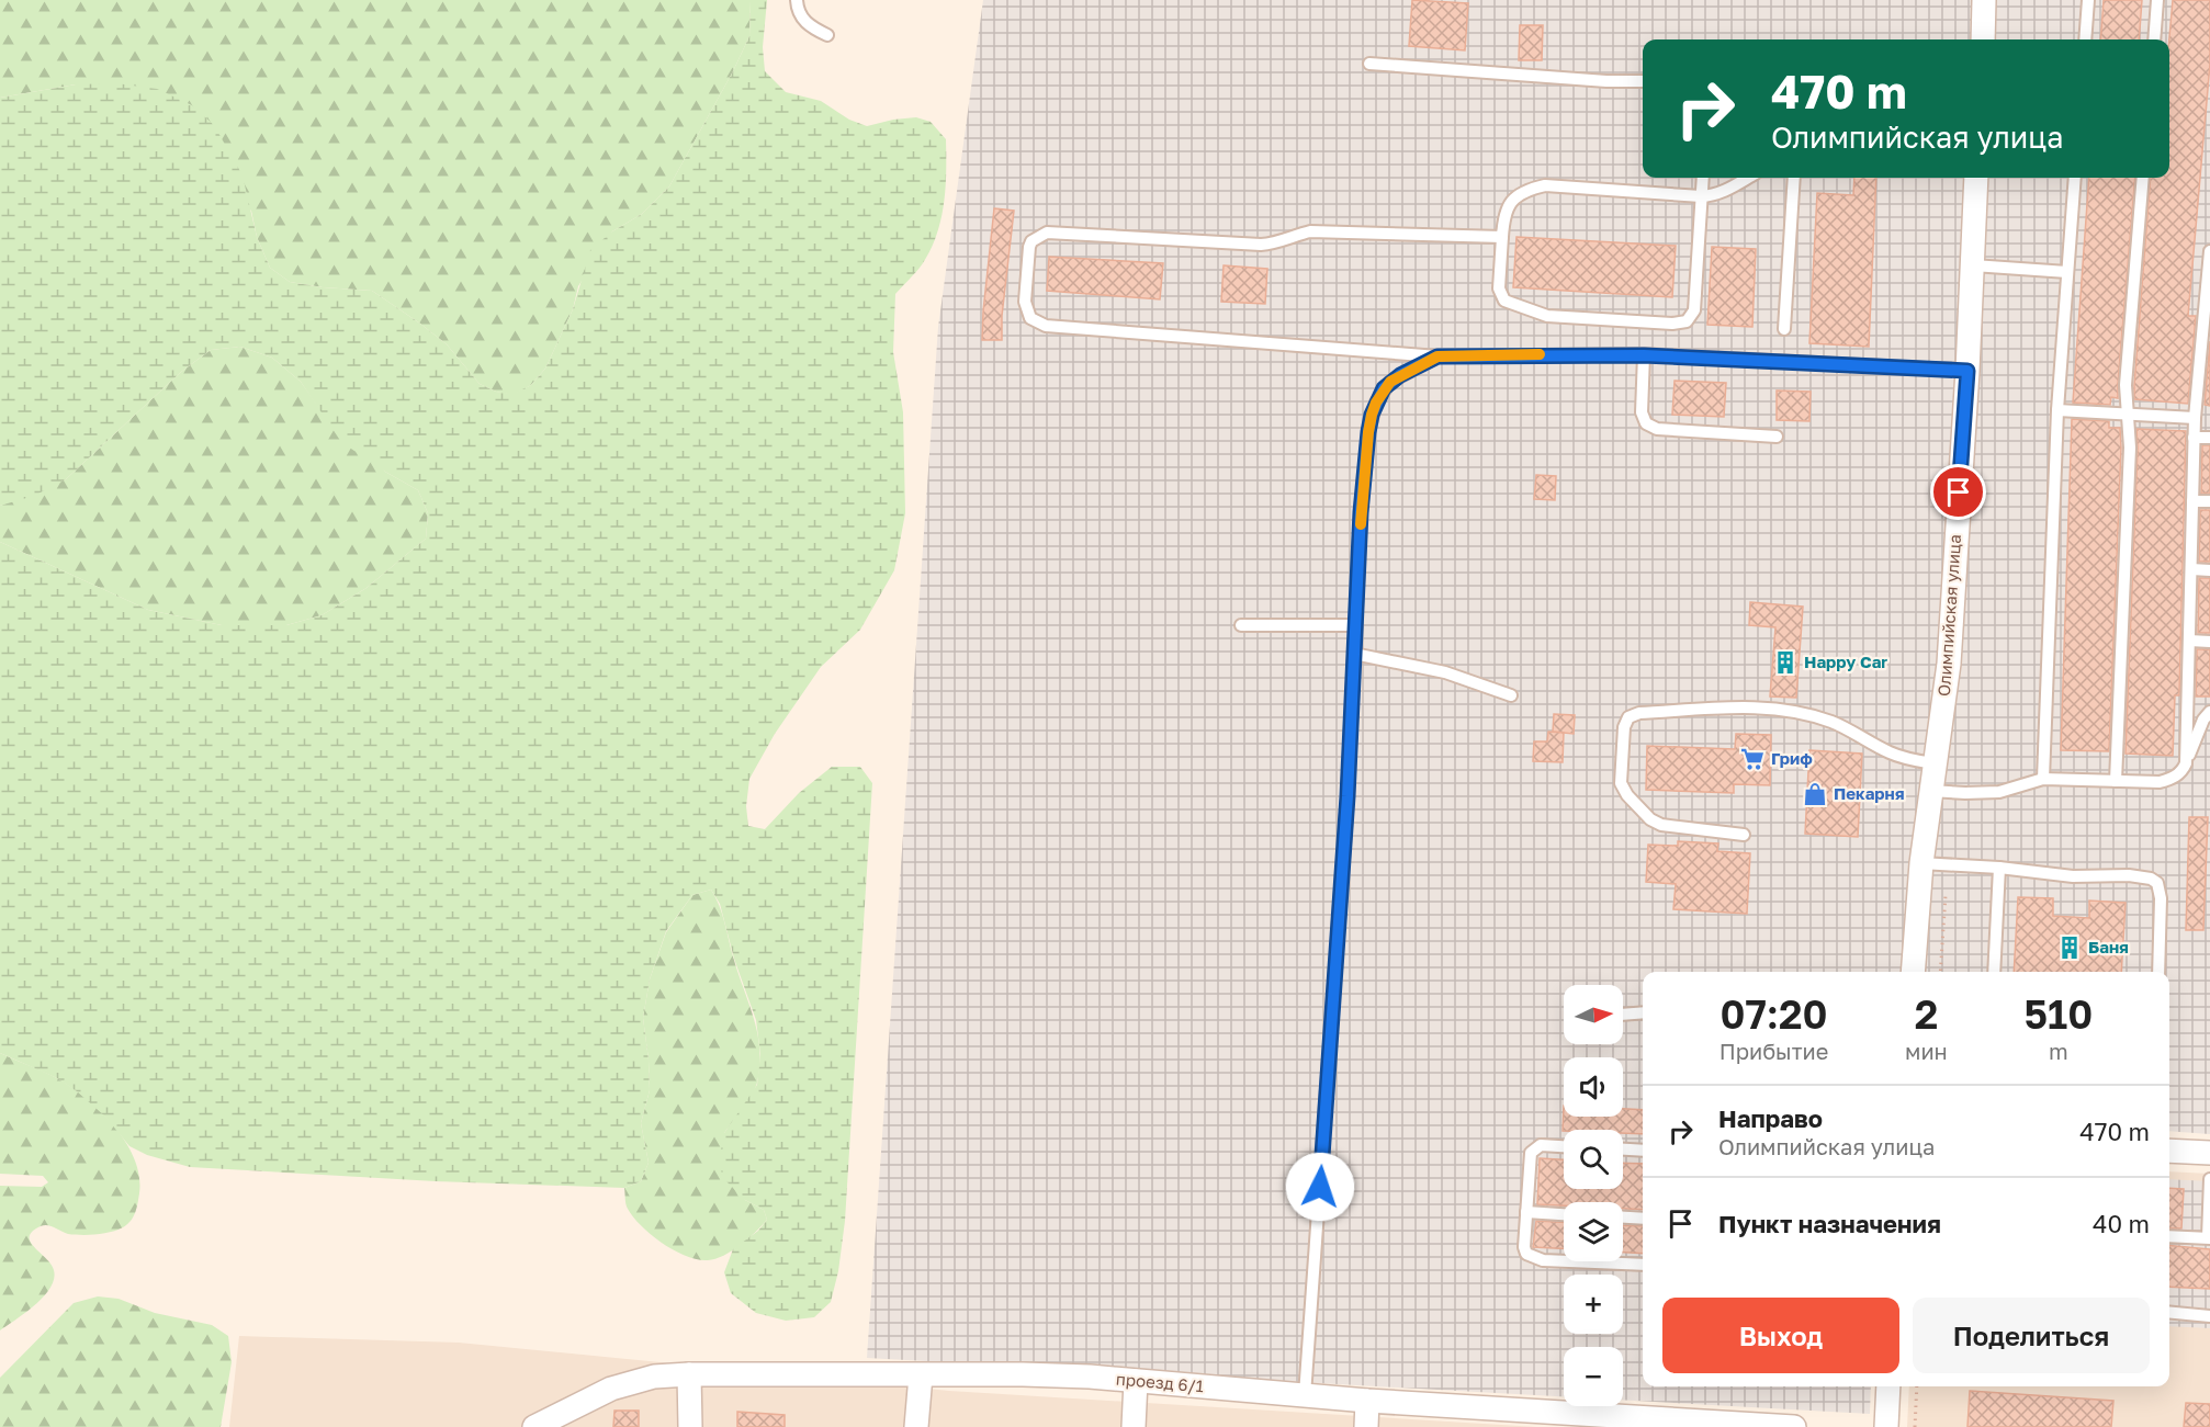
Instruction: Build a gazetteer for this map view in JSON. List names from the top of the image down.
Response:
{
  "streets": {
    "street": ["Олимпийская улица", "проезд 6/1"]
  },
  "places": {
    "building": ["Happy Car", "Баня"],
    "supermarket": ["Гриф"],
    "shop": ["Пекарня"]
  },
  "north": "right",
  "page": {
    "turn": ["470 m", "Олимпийская улица"],
    "eta": [
      "07:20",
      "Прибытие",
      "2",
      "мин",
      "510",
      "m"
    ],
    "map_buttons": ["+", "−"],
    "list": [
      {
        "name": "Направо",
        "note": "Олимпийская улица",
        "value": "470 m"
      },
      {
        "name": "Пункт назначения",
        "value": "40 m"
      }
    ],
    "buttons": ["Выход", "Поделиться"]
  }
}
